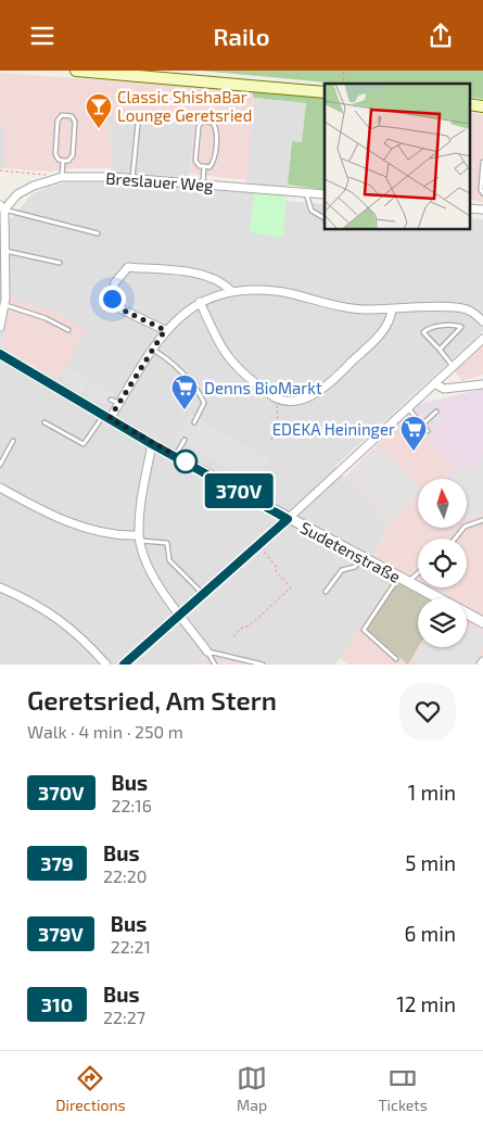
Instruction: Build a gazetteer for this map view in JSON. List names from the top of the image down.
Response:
{
  "streets": {
    "street": ["Breslauer Weg", "Sudetenstraße"]
  },
  "places": {
    "bar": ["Classic ShishaBar Lounge Geretsried"],
    "supermarket": ["Denns BioMarkt", "EDEKA Heininger"]
  },
  "lines": ["bus line 370V"],
  "north": "top",
  "page": {
    "header": "Railo",
    "on_map": "370V",
    "heading": ["Geretsried, Am Stern", "Walk · 4 min · 250 m"],
    "list": [
      {
        "mark": "370V",
        "name": "Bus",
        "note": "22:16",
        "value": "1 min"
      },
      {
        "mark": "379",
        "name": "Bus",
        "note": "22:20",
        "value": "5 min"
      },
      {
        "mark": "379V",
        "name": "Bus",
        "note": "22:21",
        "value": "6 min"
      },
      {
        "mark": "310",
        "name": "Bus",
        "note": "22:27",
        "value": "12 min"
      }
    ],
    "tabs": ["Directions", "Map", "Tickets"]
  }
}
